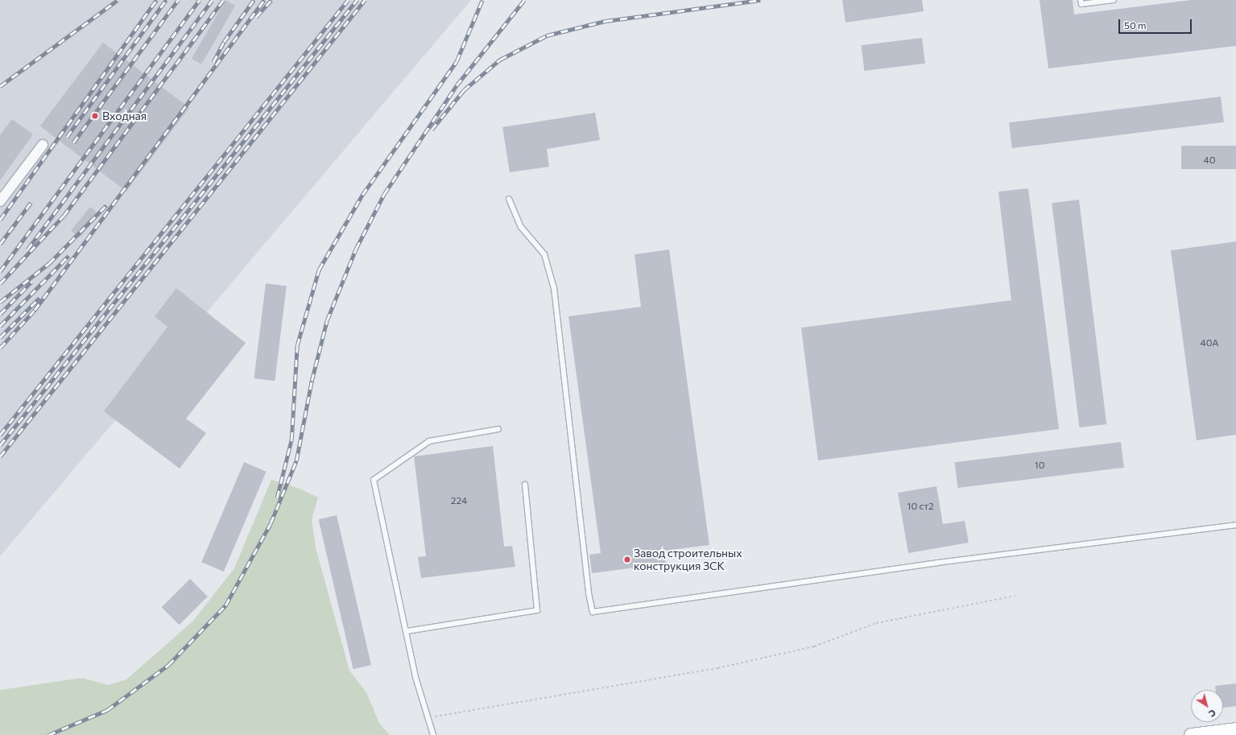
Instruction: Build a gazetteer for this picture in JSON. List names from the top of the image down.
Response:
{
  "places": ["Входная", "Завод строительных конструкция ЗСК"],
  "house_numbers": [
    "40",
    "40А",
    "10",
    "224",
    "10 ст2"
  ],
  "scale_bar": "50 m",
  "north": "bottom right"
}
